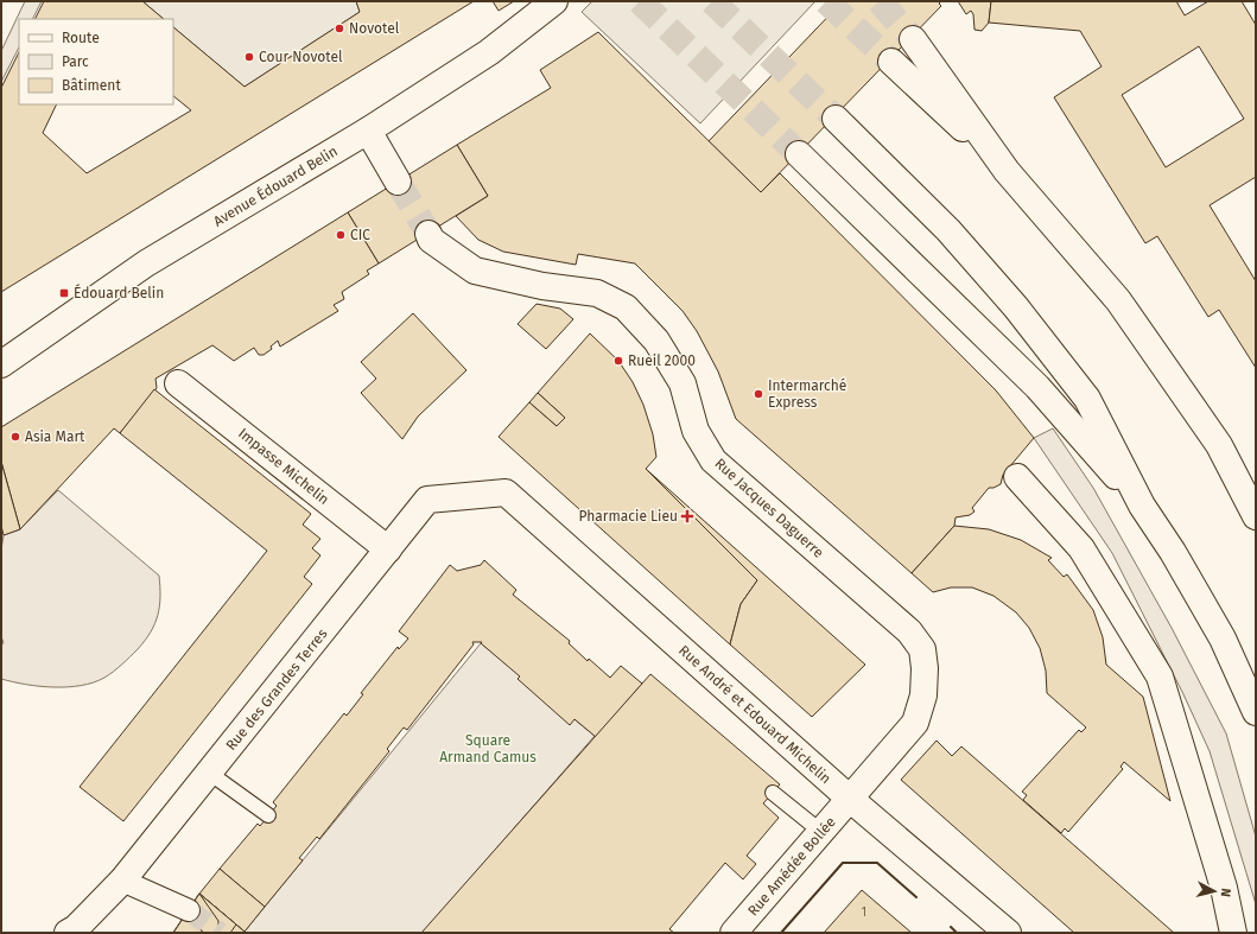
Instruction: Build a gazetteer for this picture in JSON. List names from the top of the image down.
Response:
{
  "streets": {
    "main road": [
      "Avenue Édouard Belin",
      "Impasse Michelin",
      "Rue Jacques Daguerre",
      "Rue des Grandes Terres",
      "Rue André et Edouard Michelin",
      "Rue Amédée Bollée"
    ]
  },
  "crossings": [
    ["Impasse Michelin", "Rue des Grandes Terres"],
    ["Rue Jacques Daguerre", "Rue André et Edouard Michelin"],
    ["Rue Jacques Daguerre", "Rue Amédée Bollée"],
    ["Rue des Grandes Terres", "Rue André et Edouard Michelin"],
    ["Rue André et Edouard Michelin", "Rue Amédée Bollée"]
  ],
  "parks": ["Square Armand Camus"],
  "places": {
    "other": [
      "Novotel",
      "Cour Novotel",
      "CIC",
      "Rueil 2000",
      "Intermarché Express",
      "Asia Mart"
    ],
    "transit": ["Édouard Belin"],
    "health": ["Pharmacie Lieu"]
  },
  "house_numbers": ["1"],
  "legend": ["Route", "Parc", "Bâtiment"],
  "north": "right"
}
